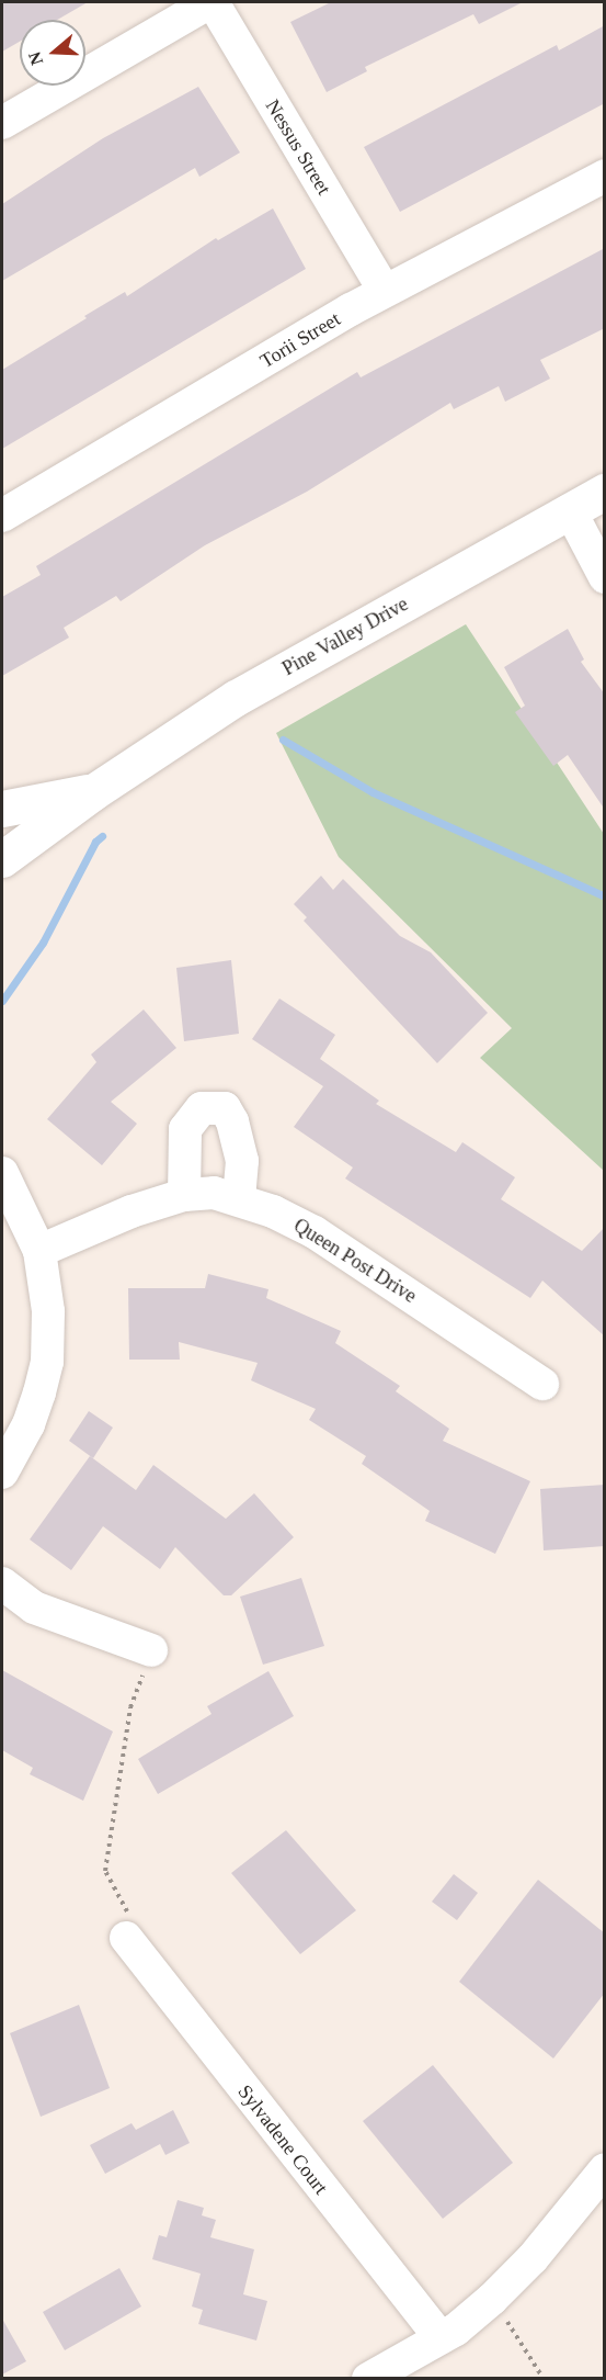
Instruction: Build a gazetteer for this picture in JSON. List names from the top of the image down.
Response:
{
  "streets": {
    "main road": ["Pine Valley Drive"],
    "street": [
      "Nessus Street",
      "Torii Street",
      "Queen Post Drive",
      "Sylvadene Court"
    ]
  },
  "crossings": [
    ["Nessus Street", "Torii Street"]
  ],
  "north": "left"
}
